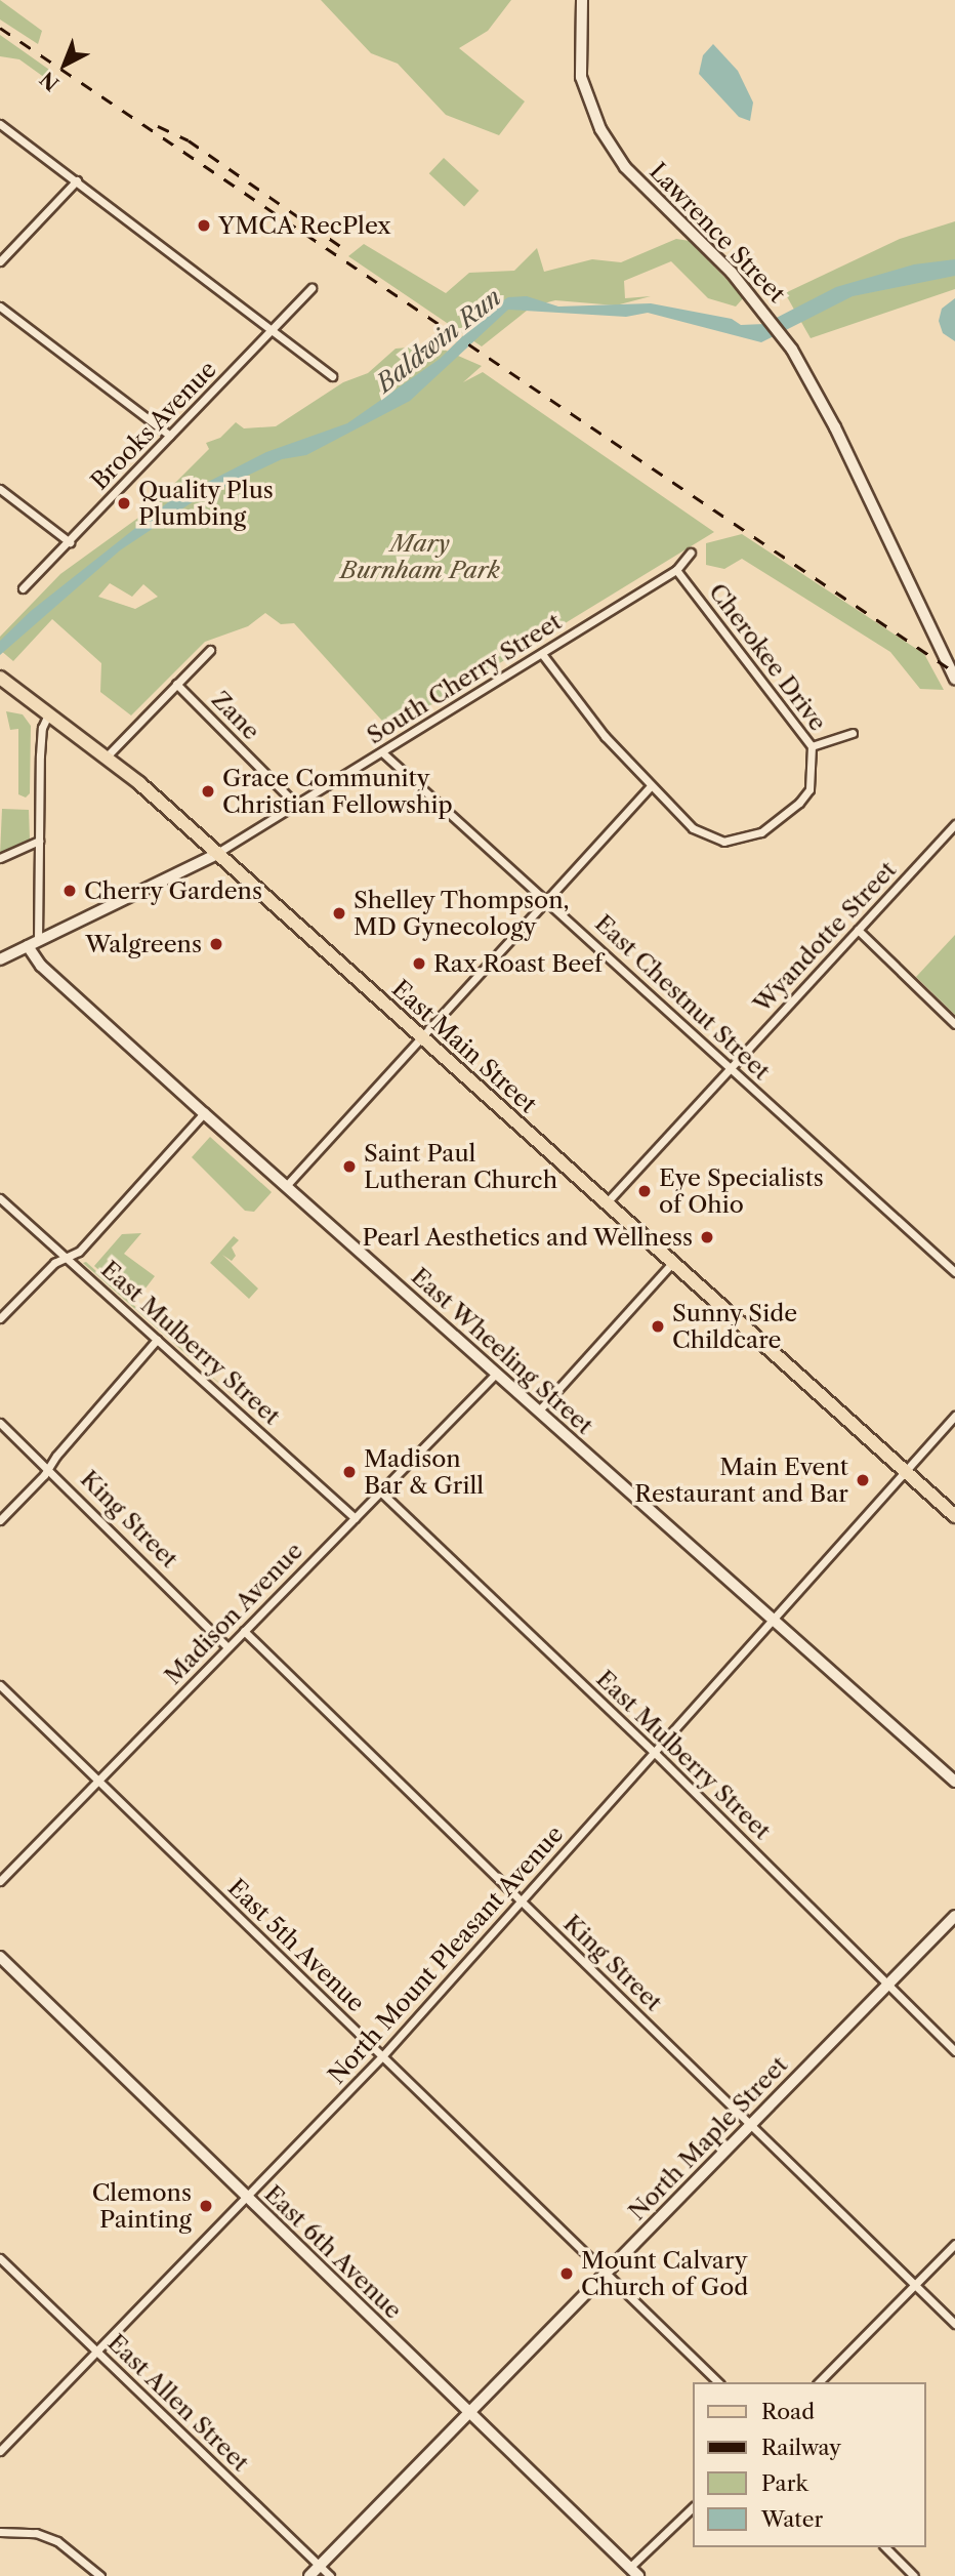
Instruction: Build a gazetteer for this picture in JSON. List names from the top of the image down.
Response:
{
  "streets": {
    "main road": ["East Main Street"],
    "street": [
      "Lawrence Street",
      "Brooks Avenue",
      "Cherokee Drive",
      "South Cherry Street",
      "Zane",
      "Wyandotte Street",
      "East Chestnut Street",
      "East Mulberry Street",
      "East Wheeling Street",
      "King Street",
      "Madison Avenue",
      "East 5th Avenue",
      "North Mount Pleasant Avenue",
      "North Maple Street",
      "East 6th Avenue",
      "East Allen Street"
    ]
  },
  "crossings": [
    ["Cherokee Drive", "South Cherry Street"],
    ["South Cherry Street", "Zane"],
    ["South Cherry Street", "East Chestnut Street"],
    ["South Cherry Street", "East Main Street"],
    ["Wyandotte Street", "East Chestnut Street"],
    ["Wyandotte Street", "East Main Street"],
    ["East Main Street", "North Mount Pleasant Avenue"],
    ["East Mulberry Street", "Madison Avenue"],
    ["East Mulberry Street", "North Mount Pleasant Avenue"],
    ["East Mulberry Street", "North Maple Street"],
    ["East Wheeling Street", "Madison Avenue"],
    ["East Wheeling Street", "North Mount Pleasant Avenue"],
    ["King Street", "Madison Avenue"],
    ["King Street", "North Mount Pleasant Avenue"],
    ["King Street", "North Maple Street"],
    ["Madison Avenue", "East 5th Avenue"],
    ["East 5th Avenue", "North Mount Pleasant Avenue"],
    ["East 5th Avenue", "North Maple Street"],
    ["North Mount Pleasant Avenue", "East 6th Avenue"],
    ["North Mount Pleasant Avenue", "East Allen Street"],
    ["North Maple Street", "East 6th Avenue"],
    ["North Maple Street", "East Allen Street"]
  ],
  "water": ["Baldwin Run"],
  "parks": ["Mary Burnham Park"],
  "places": [
    "YMCA RecPlex",
    "Quality Plus Plumbing",
    "Grace Community Christian Fellowship",
    "Cherry Gardens",
    "Shelley Thompson, MD Gynecology",
    "Walgreens",
    "Rax Roast Beef",
    "Saint Paul Lutheran Church",
    "Eye Specialists of Ohio",
    "Pearl Aesthetics and Wellness",
    "Sunny Side Childcare",
    "Madison Bar & Grill",
    "Main Event Restaurant and Bar",
    "Clemons Painting",
    "Mount Calvary Church of God"
  ],
  "legend": [
    "Road",
    "Railway",
    "Park",
    "Water"
  ],
  "north": "bottom left"
}
